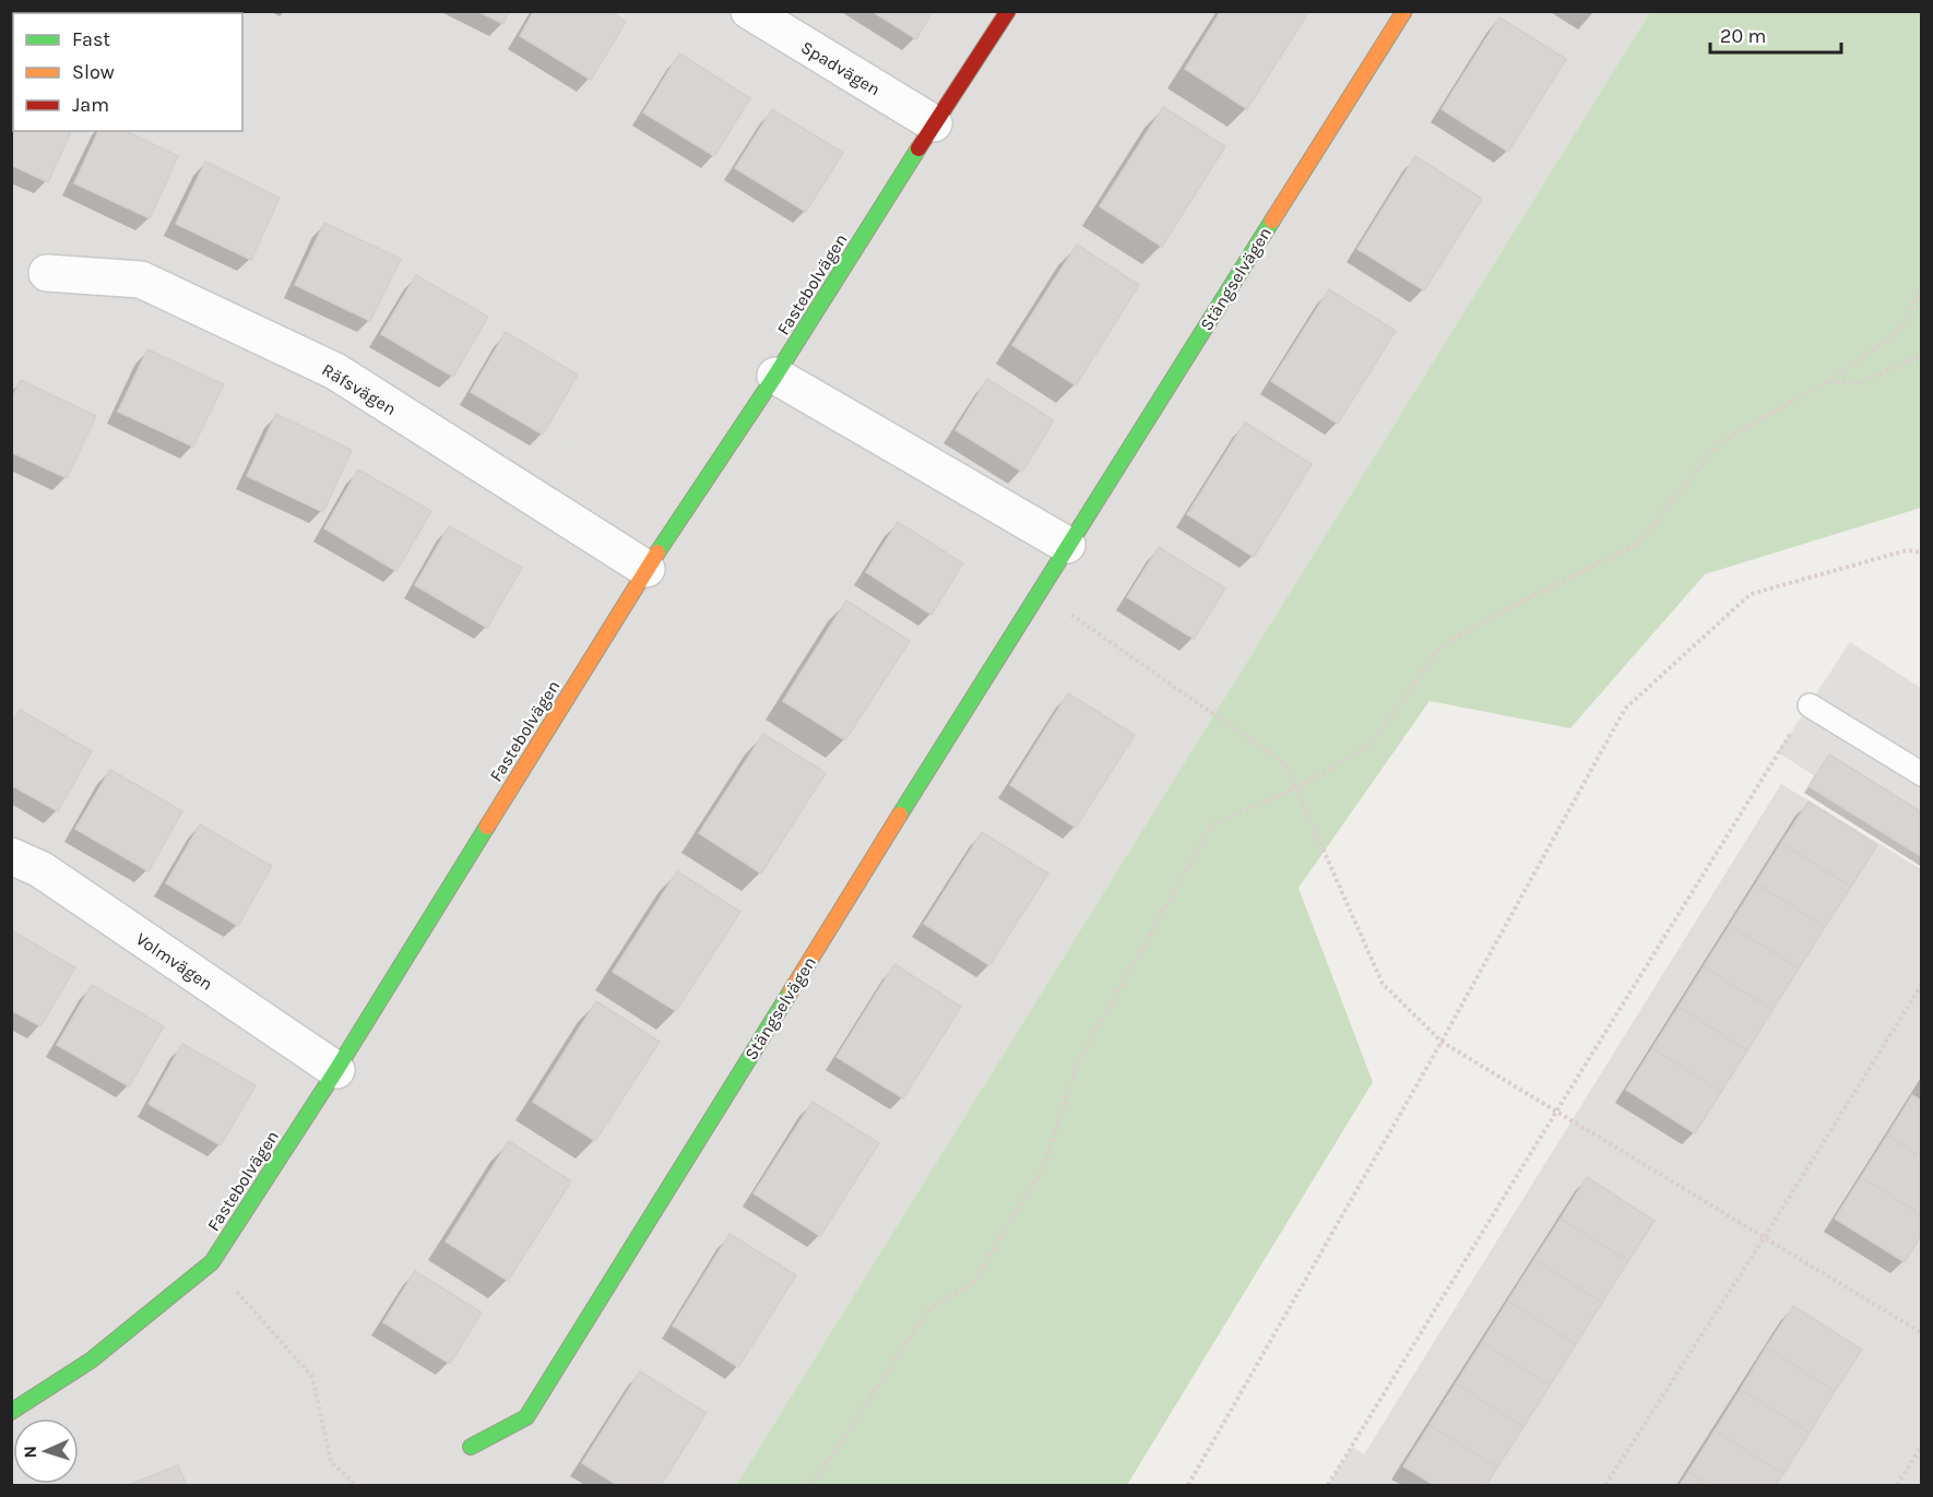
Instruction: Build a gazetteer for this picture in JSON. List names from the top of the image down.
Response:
{
  "streets": {
    "street": [
      "Spadvägen",
      "Stängselvägen",
      "Fastebolvägen",
      "Räfsvägen",
      "Volmvägen"
    ]
  },
  "crossings": [
    ["Spadvägen", "Fastebolvägen"],
    ["Fastebolvägen", "Räfsvägen"],
    ["Fastebolvägen", "Volmvägen"]
  ],
  "legend": ["Fast", "Slow", "Jam"],
  "scale_bar": "20 m",
  "north": "left"
}
